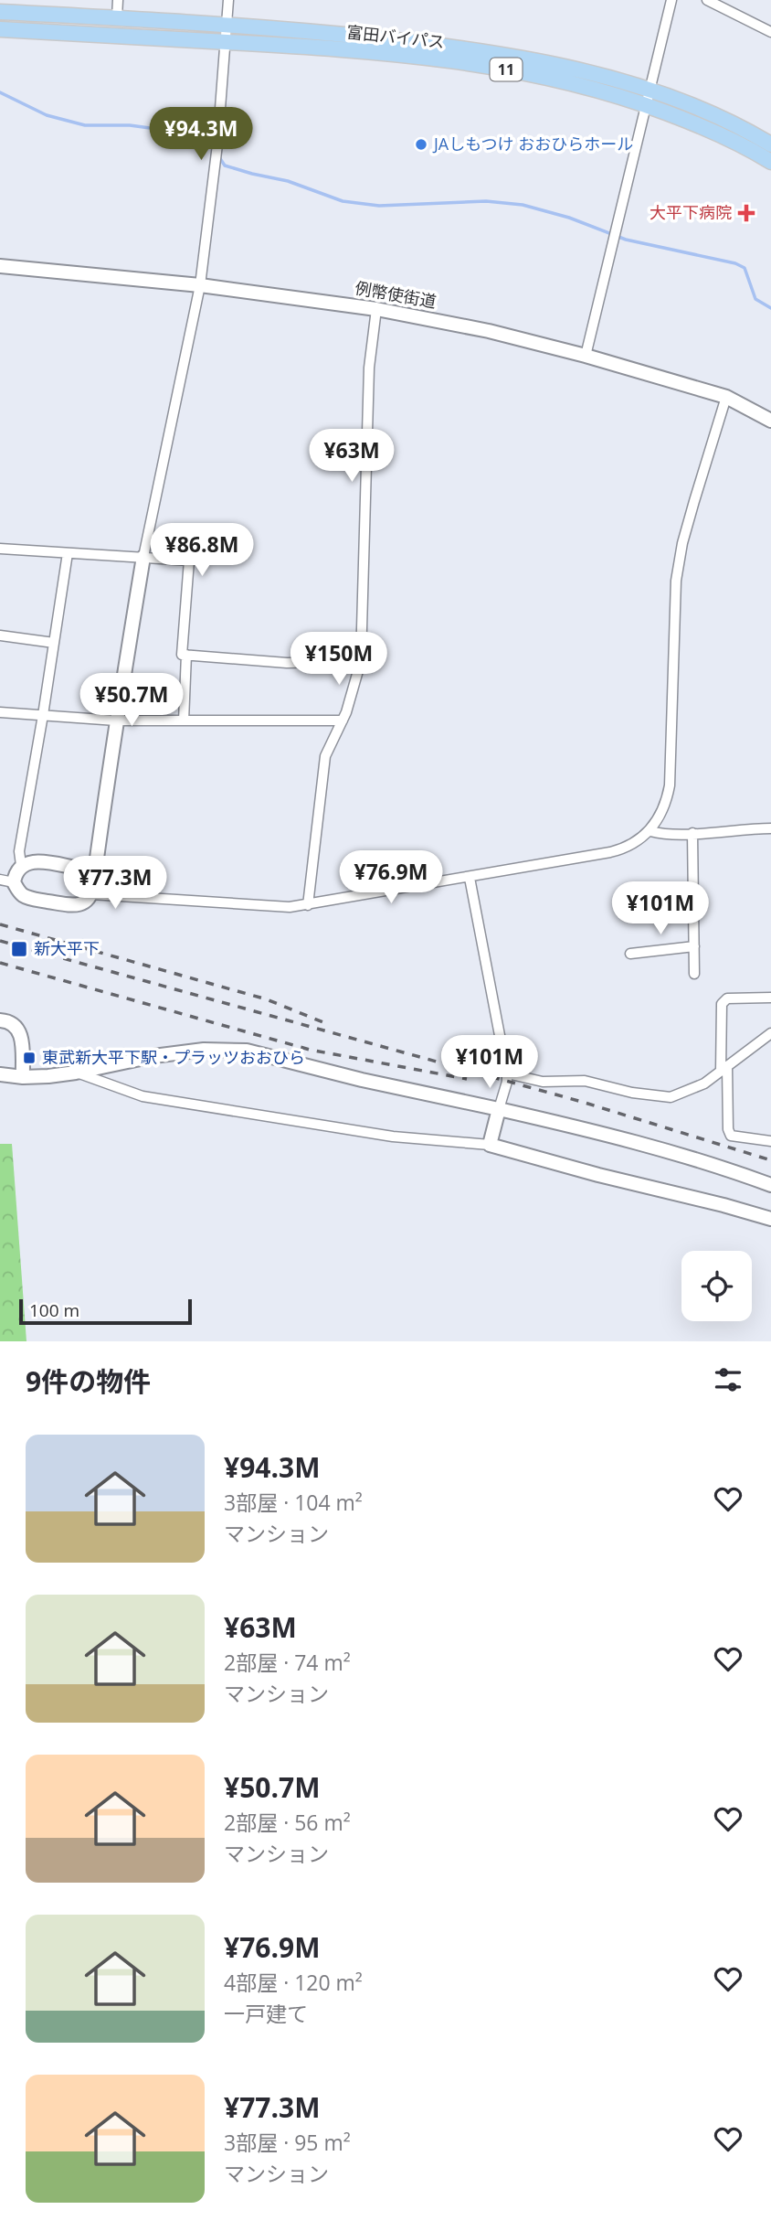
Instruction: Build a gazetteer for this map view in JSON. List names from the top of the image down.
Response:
{
  "streets": {
    "main road": ["富田バイパス", "11"],
    "street": ["例幣使街道"]
  },
  "places": {
    "other": ["JAしもつけ おおひらホール"],
    "health": ["大平下病院"],
    "transit": ["新大平下", "東武新大平下駅・プラッツおおひら"]
  },
  "scale_bar": "100 m",
  "page": {
    "price": [
      "¥94.3M",
      "¥63M",
      "¥86.8M",
      "¥150M",
      "¥50.7M",
      "¥76.9M",
      "¥77.3M",
      "¥101M",
      "¥101M"
    ],
    "scale": "100 m",
    "heading": "9件の物件",
    "list": [
      {
        "name": "¥94.3M",
        "note": "3部屋 · 104 m² · マンション"
      },
      {
        "name": "¥63M",
        "note": "2部屋 · 74 m² · マンション"
      },
      {
        "name": "¥50.7M",
        "note": "2部屋 · 56 m² · マンション"
      },
      {
        "name": "¥76.9M",
        "note": "4部屋 · 120 m² · 一戸建て"
      },
      {
        "name": "¥77.3M",
        "note": "3部屋 · 95 m² · マンション"
      }
    ]
  }
}
